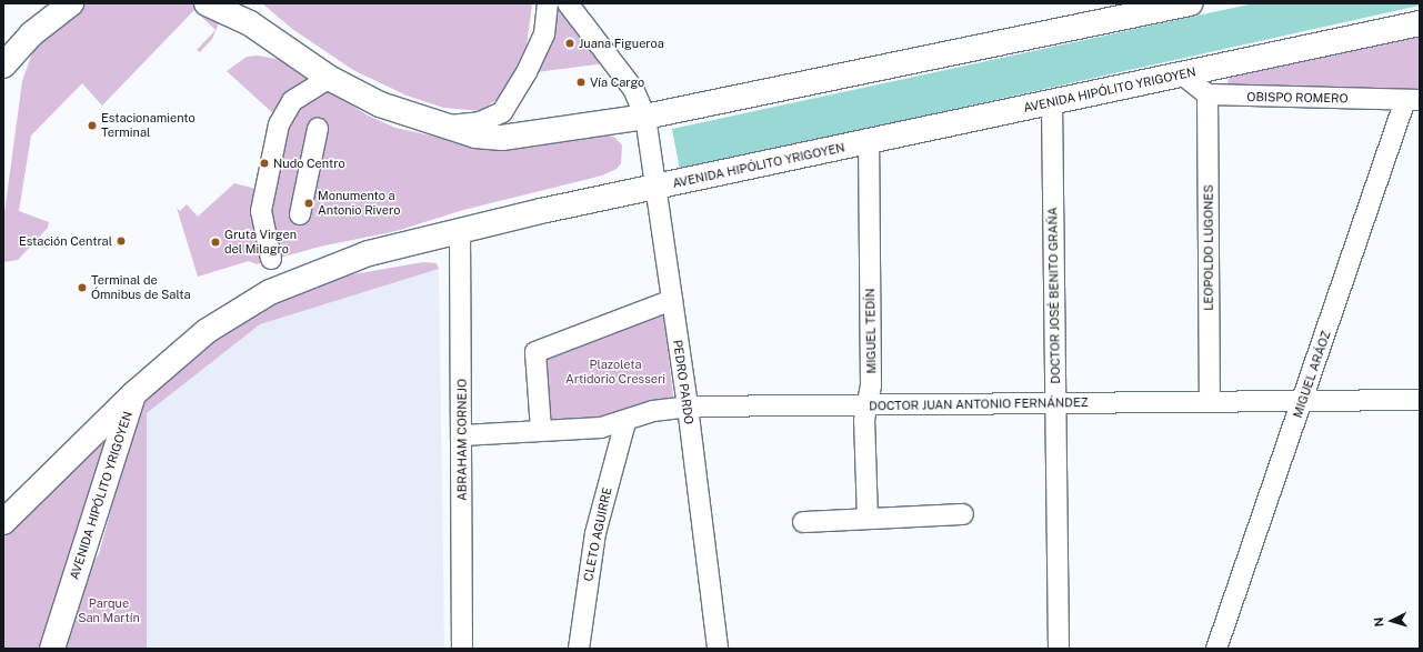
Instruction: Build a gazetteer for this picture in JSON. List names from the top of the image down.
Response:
{
  "streets": {
    "main road": ["AVENIDA HIPÓLITO YRIGOYEN"],
    "street": [
      "OBISPO ROMERO",
      "LEOPOLDO LUGONES",
      "DOCTOR JOSÉ BENITO GRAÑA",
      "MIGUEL TEDÍN",
      "MIGUEL ARÁOZ",
      "PEDRO PARDO",
      "DOCTOR JUAN ANTONIO FERNÁNDEZ",
      "ABRAHAM CORNEJO",
      "CLETO AGUIRRE"
    ]
  },
  "crossings": [
    ["AVENIDA HIPÓLITO YRIGOYEN", "DOCTOR JOSÉ BENITO GRAÑA"],
    ["AVENIDA HIPÓLITO YRIGOYEN", "MIGUEL TEDÍN"],
    ["AVENIDA HIPÓLITO YRIGOYEN", "PEDRO PARDO"],
    ["AVENIDA HIPÓLITO YRIGOYEN", "ABRAHAM CORNEJO"],
    ["OBISPO ROMERO", "LEOPOLDO LUGONES"],
    ["OBISPO ROMERO", "MIGUEL ARÁOZ"],
    ["LEOPOLDO LUGONES", "DOCTOR JUAN ANTONIO FERNÁNDEZ"],
    ["DOCTOR JOSÉ BENITO GRAÑA", "DOCTOR JUAN ANTONIO FERNÁNDEZ"],
    ["MIGUEL TEDÍN", "DOCTOR JUAN ANTONIO FERNÁNDEZ"],
    ["MIGUEL ARÁOZ", "DOCTOR JUAN ANTONIO FERNÁNDEZ"],
    ["PEDRO PARDO", "DOCTOR JUAN ANTONIO FERNÁNDEZ"],
    ["DOCTOR JUAN ANTONIO FERNÁNDEZ", "ABRAHAM CORNEJO"],
    ["DOCTOR JUAN ANTONIO FERNÁNDEZ", "CLETO AGUIRRE"]
  ],
  "parks": ["Plazoleta Artidorio Cresseri", "Parque San Martín"],
  "places": [
    "Juana Figueroa",
    "Vía Cargo",
    "Estacionamiento Terminal",
    "Nudo Centro",
    "Monumento a Antonio Rivero",
    "Estación Central",
    "Gruta Virgen del Milagro",
    "Terminal de Ómnibus de Salta"
  ],
  "north": "left"
}
